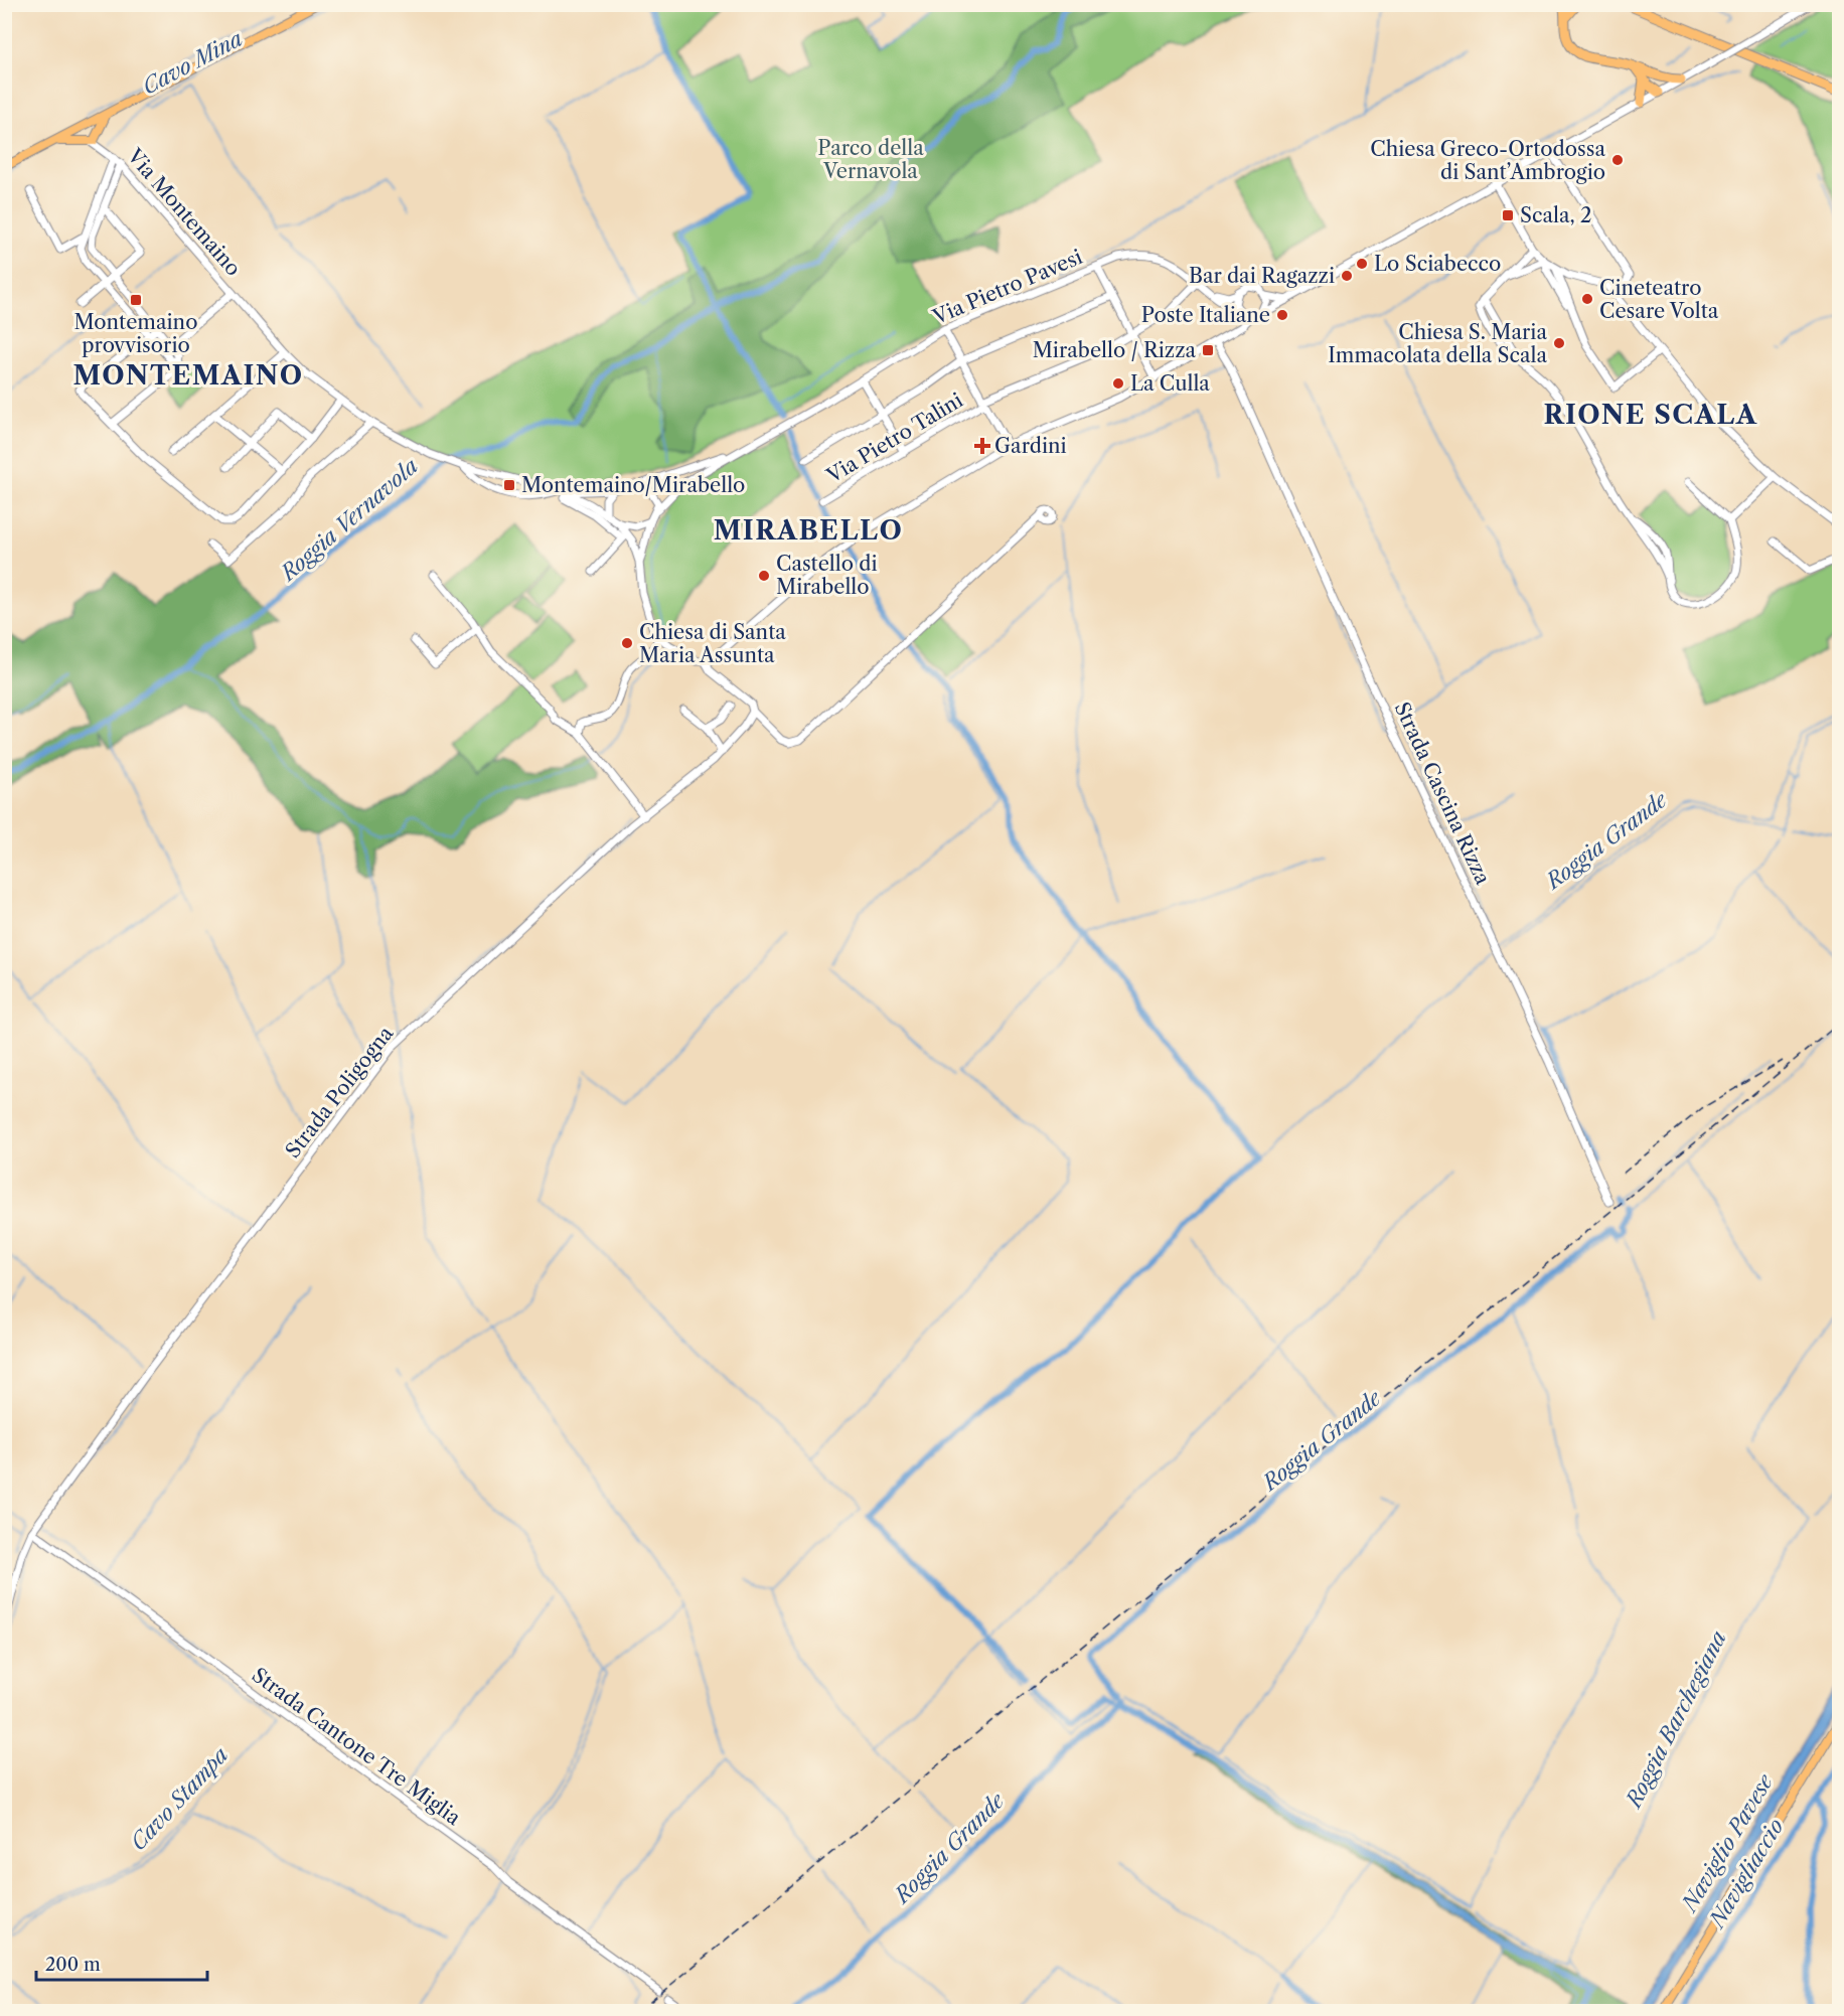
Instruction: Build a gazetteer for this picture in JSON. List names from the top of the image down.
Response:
{
  "streets": {
    "street": [
      "Via Montemaino",
      "Via Pietro Pavesi",
      "Via Pietro Talini",
      "Strada Cascina Rizza",
      "Strada Poligogna",
      "Strada Cantone Tre Miglia"
    ]
  },
  "crossings": [
    ["Via Montemaino", "Via Pietro Pavesi"],
    ["Via Pietro Pavesi", "Via Pietro Talini"],
    ["Strada Poligogna", "Strada Cantone Tre Miglia"]
  ],
  "districts": ["MONTEMAINO", "RIONE SCALA", "MIRABELLO"],
  "water": [
    "Cavo Mina",
    "Roggia Vernavola",
    "Roggia Grande",
    "Roggia Barchegiana",
    "Cavo Stampa",
    "Naviglio Pavese",
    "Navigliaccio"
  ],
  "parks": ["Parco della Vernavola"],
  "places": {
    "other": [
      "Chiesa Greco-Ortodossa di Sant’Ambrogio",
      "Lo Sciabecco",
      "Bar dai Ragazzi",
      "Cineteatro Cesare Volta",
      "Poste Italiane",
      "Chiesa S. Maria Immacolata della Scala",
      "La Culla",
      "Castello di Mirabello",
      "Chiesa di Santa Maria Assunta"
    ],
    "transit": [
      "Scala, 2",
      "Montemaino provvisorio",
      "Mirabello / Rizza",
      "Montemaino/Mirabello"
    ],
    "health": ["Gardini"]
  },
  "scale_bar": "200 m"
}
